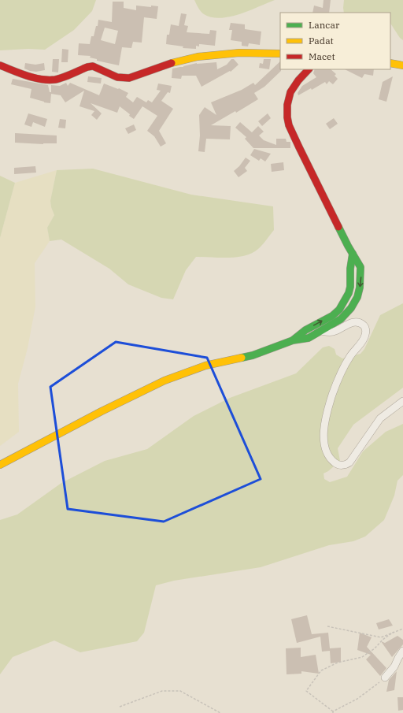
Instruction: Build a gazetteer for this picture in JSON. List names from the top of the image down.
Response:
{
  "legend": ["Lancar", "Padat", "Macet"]
}
